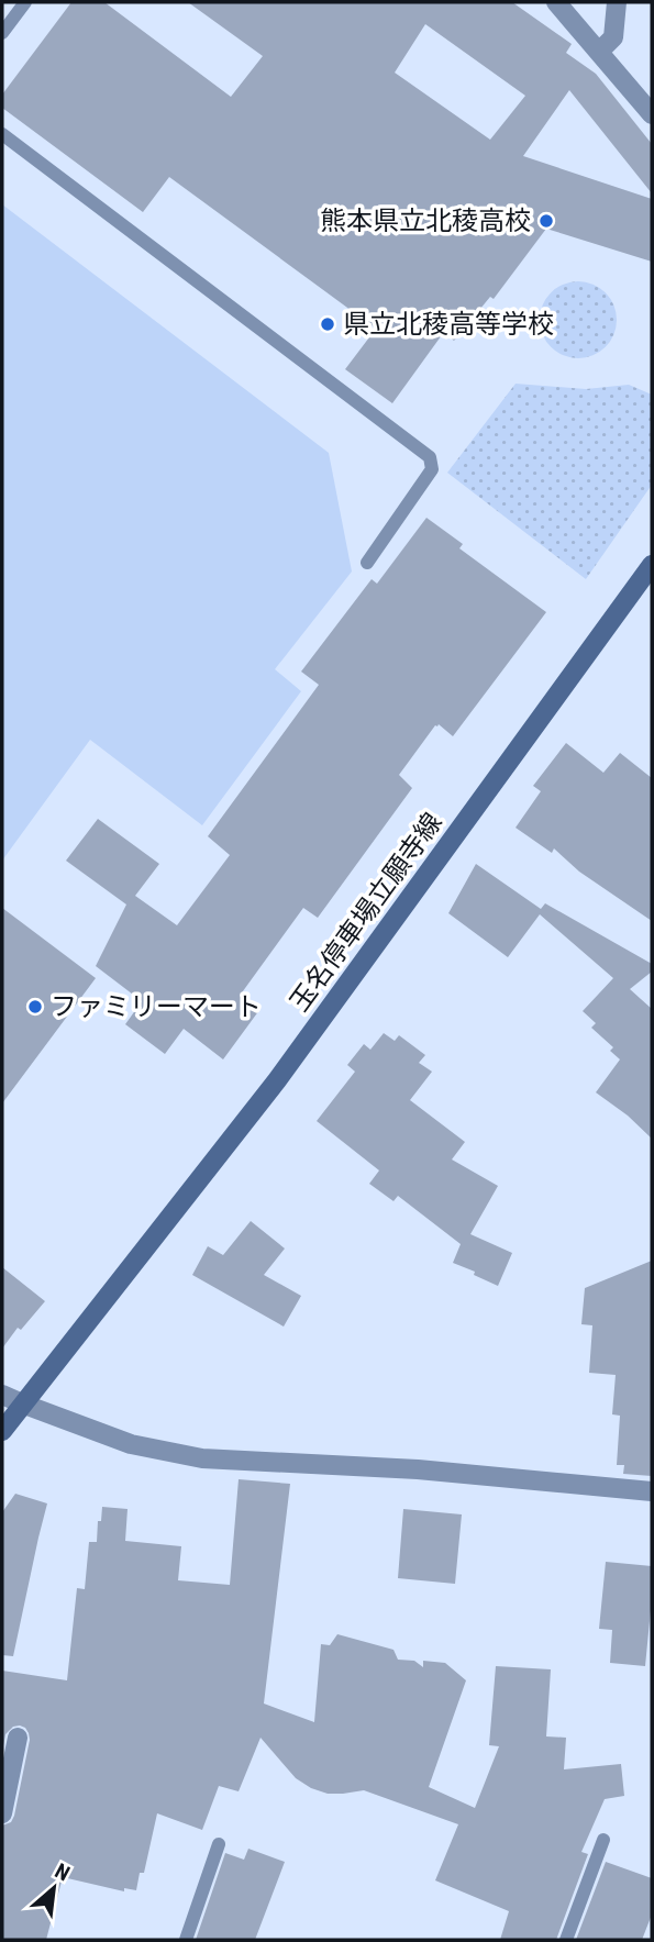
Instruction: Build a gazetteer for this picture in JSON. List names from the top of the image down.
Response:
{
  "streets": {
    "main road": ["玉名停車場立願寺線"]
  },
  "places": ["熊本県立北稜高校", "県立北稜高等学校", "ファミリーマート"],
  "north": "top right"
}
